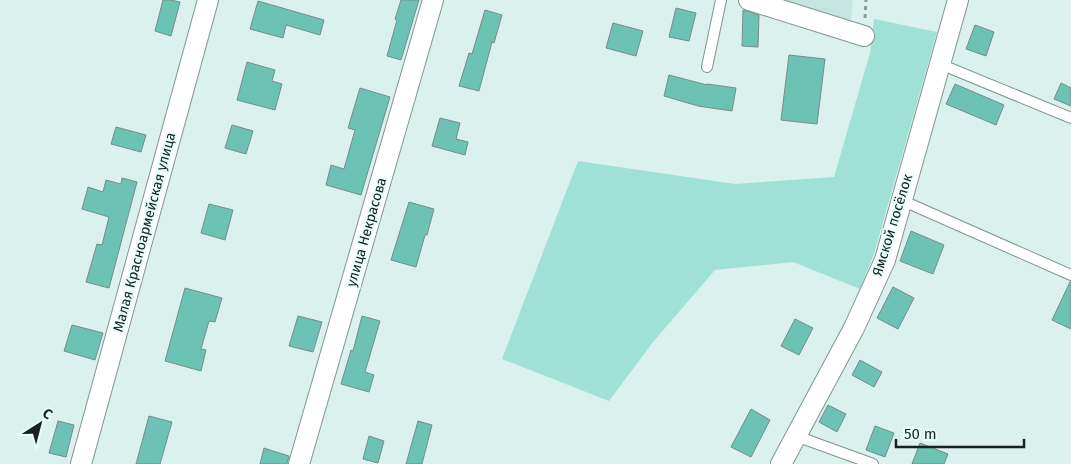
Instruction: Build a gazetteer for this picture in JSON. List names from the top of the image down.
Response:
{
  "streets": {
    "street": ["Ямской посёлок", "Малая Красноармейская улица", "улица Некрасова"]
  },
  "scale_bar": "50 m",
  "north": "top right"
}
